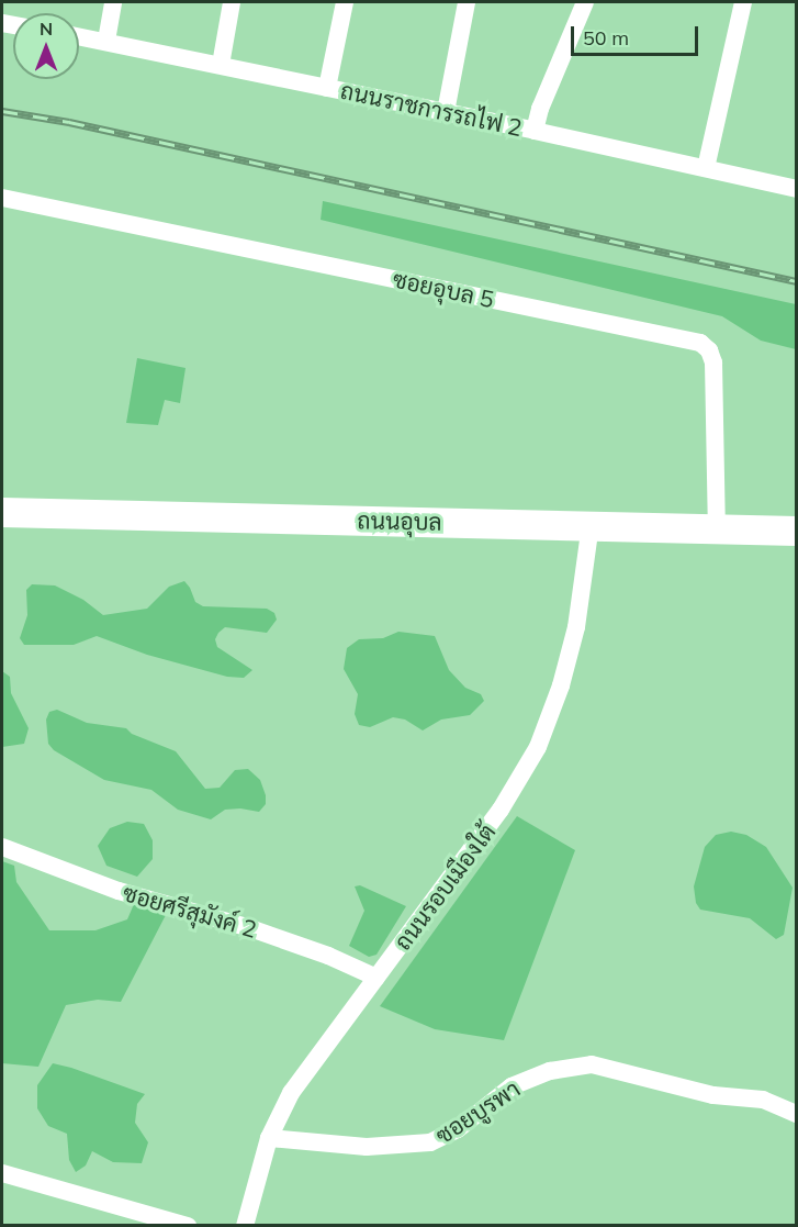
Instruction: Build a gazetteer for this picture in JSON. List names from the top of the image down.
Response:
{
  "streets": {
    "main road": ["ถนนอุบล"],
    "street": [
      "ถนนราชการรถไฟ 2",
      "ซอยอุบล 5",
      "ถนนรอบเมืองใต้",
      "ซอยศรีสุมังค์ 2",
      "ซอยบูรพา"
    ]
  },
  "crossings": [
    ["ซอยอุบล 5", "ถนนอุบล"],
    ["ถนนอุบล", "ถนนรอบเมืองใต้"],
    ["ถนนรอบเมืองใต้", "ซอยศรีสุมังค์ 2"],
    ["ถนนรอบเมืองใต้", "ซอยบูรพา"]
  ],
  "scale_bar": "50 m",
  "north": "top"
}
